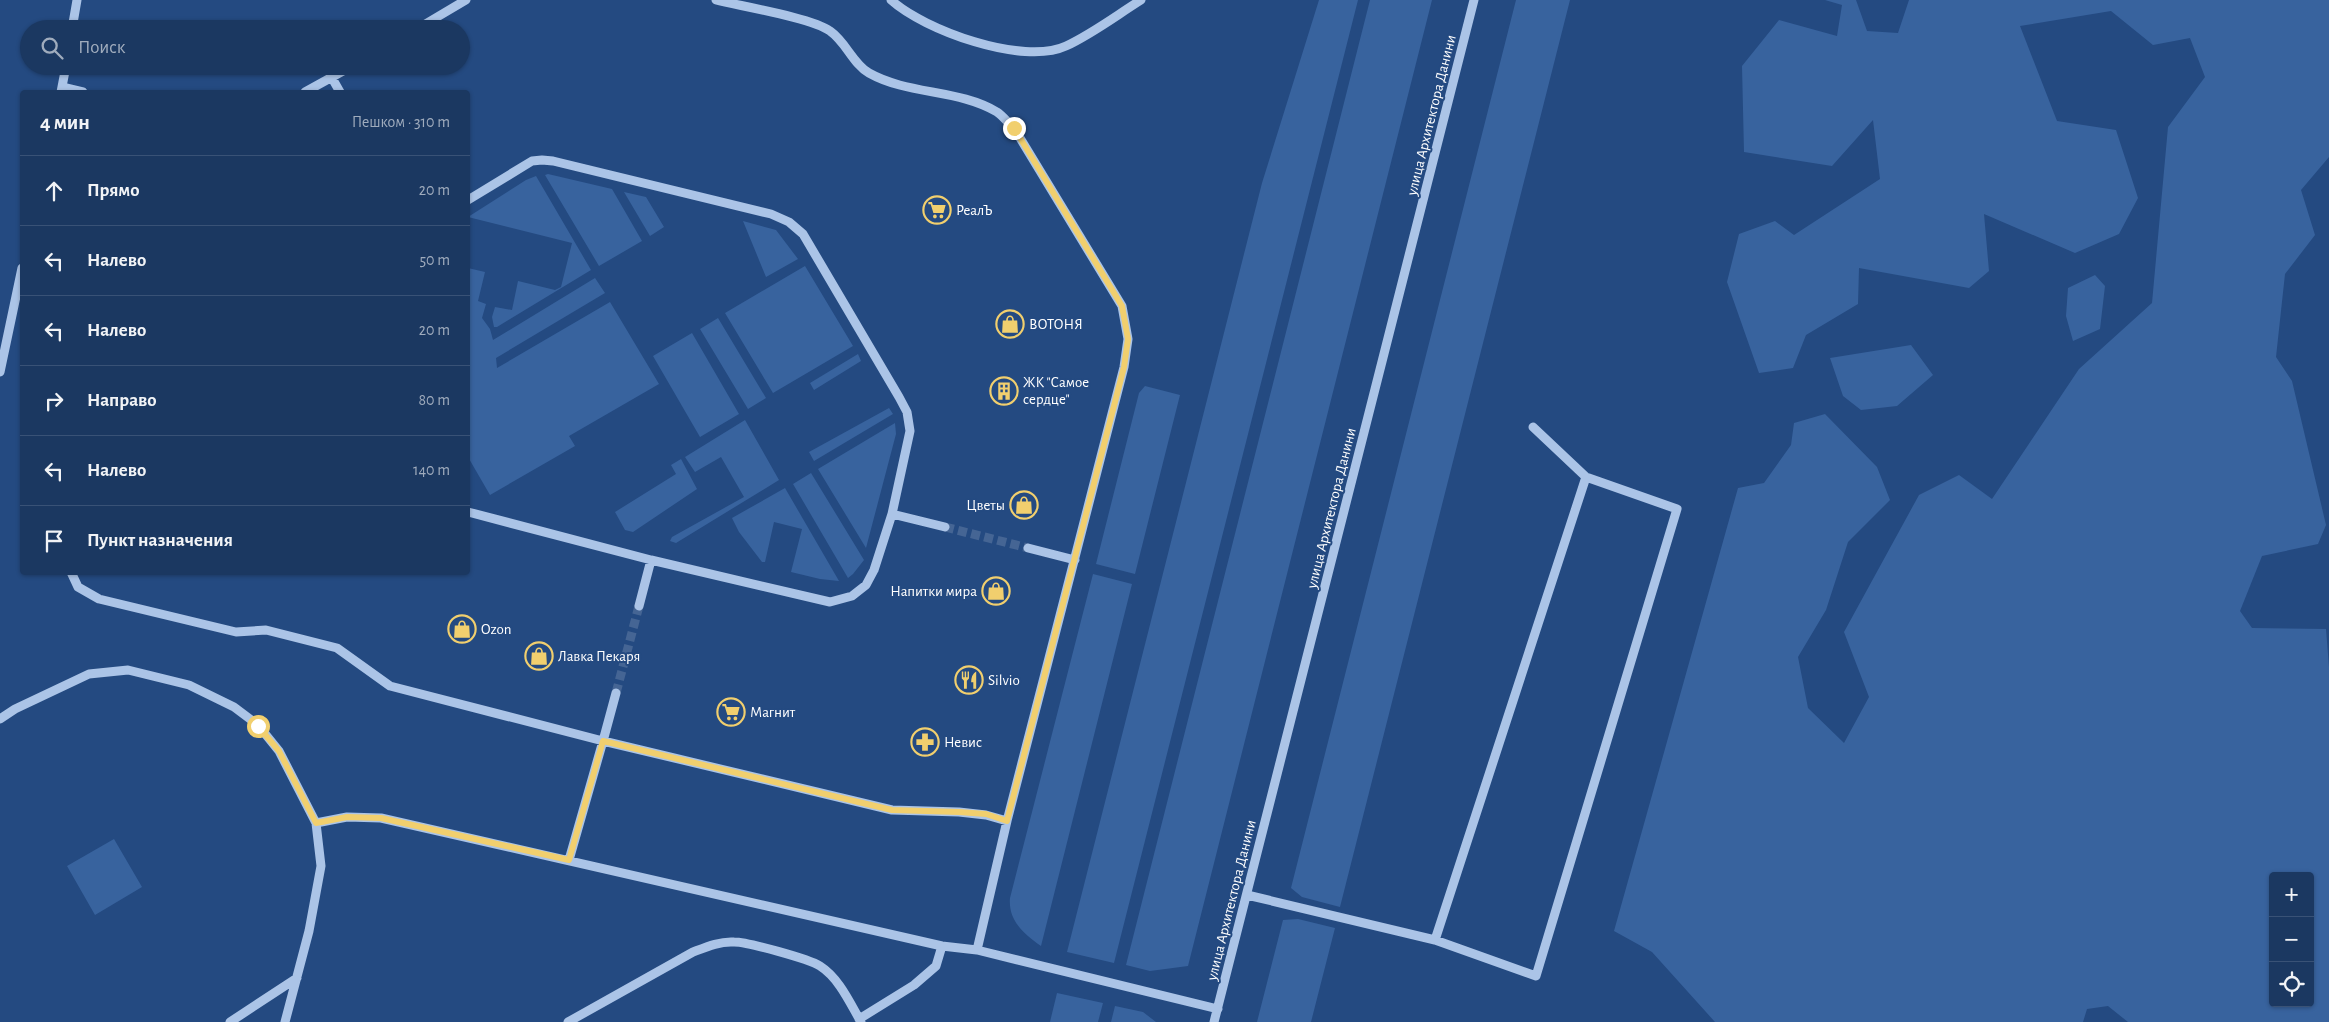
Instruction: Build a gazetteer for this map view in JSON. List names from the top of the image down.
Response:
{
  "streets": {
    "street": ["улица Архитектора Данини"]
  },
  "places": {
    "supermarket": ["РеалЪ", "Магнит"],
    "shop": [
      "ВОТОНЯ",
      "Цветы",
      "Напитки мира",
      "Ozon",
      "Лавка Пекаря"
    ],
    "building": ["ЖК \"Самое сердце\""],
    "restaurant": ["Silvio"],
    "pharmacy": ["Невис"]
  },
  "page": {
    "search": "Поиск",
    "heading": ["4 мин", "Пешком · 310 m"],
    "list": [
      ["Прямо", "20 m"],
      ["Налево", "50 m"],
      ["Налево", "20 m"],
      ["Направо", "80 m"],
      ["Налево", "140 m"],
      "Пункт назначения"
    ],
    "map_buttons": ["+", "−"]
  }
}
